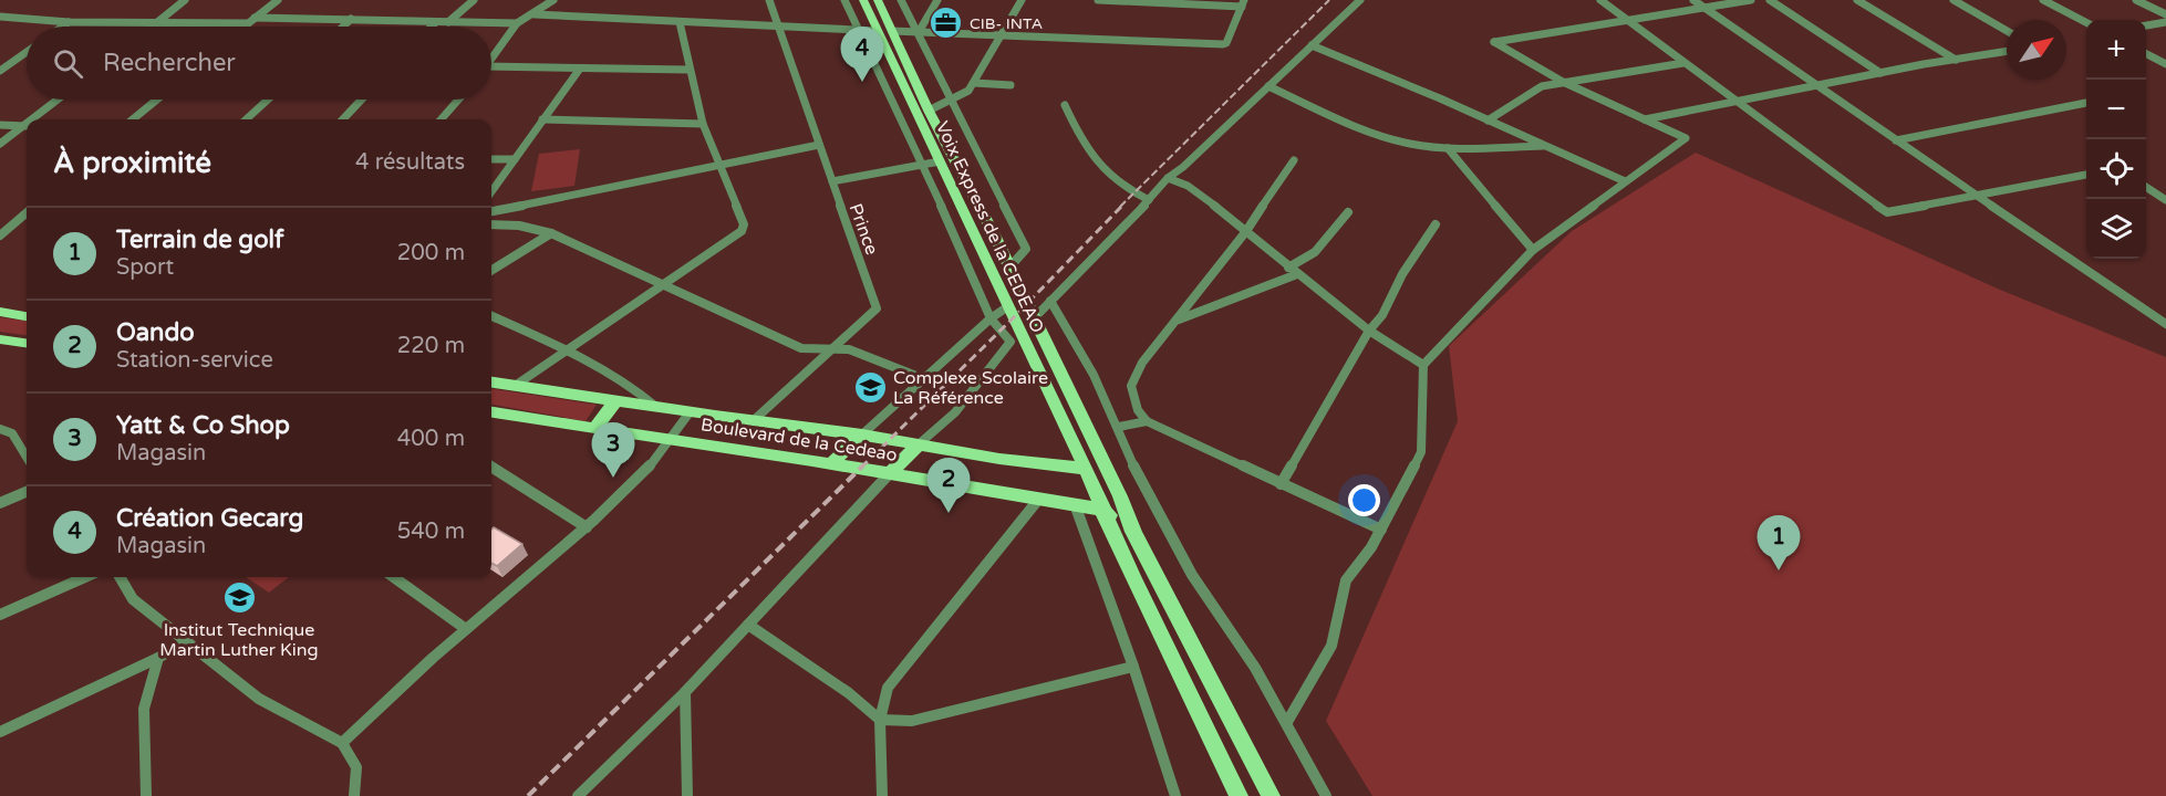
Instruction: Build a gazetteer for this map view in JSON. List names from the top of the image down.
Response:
{
  "streets": {
    "main road": ["Voix Express de la CEDEAO", "Boulevard de la Cedeao"],
    "street": ["Prince"]
  },
  "crossings": [
    ["Voix Express de la CEDEAO", "Boulevard de la Cedeao"],
    ["Prince", "Boulevard de la Cedeao"]
  ],
  "places": {
    "office": ["CIB- INTA"],
    "school or university": ["Complexe Scolaire La Référence", "Institut Technique Martin Luther King"]
  },
  "north": "top right",
  "page": {
    "map_buttons": ["+", "−"],
    "pins": [
      "4",
      "3",
      "2",
      "1"
    ],
    "search": "Rechercher",
    "heading": ["À proximité", "4 résultats"],
    "list": [
      {
        "mark": "1",
        "name": "Terrain de golf",
        "note": "Sport",
        "value": "200 m"
      },
      {
        "mark": "2",
        "name": "Oando",
        "note": "Station-service",
        "value": "220 m"
      },
      {
        "mark": "3",
        "name": "Yatt & Co Shop",
        "note": "Magasin",
        "value": "400 m"
      },
      {
        "mark": "4",
        "name": "Création Gecarg",
        "note": "Magasin",
        "value": "540 m"
      }
    ]
  }
}
